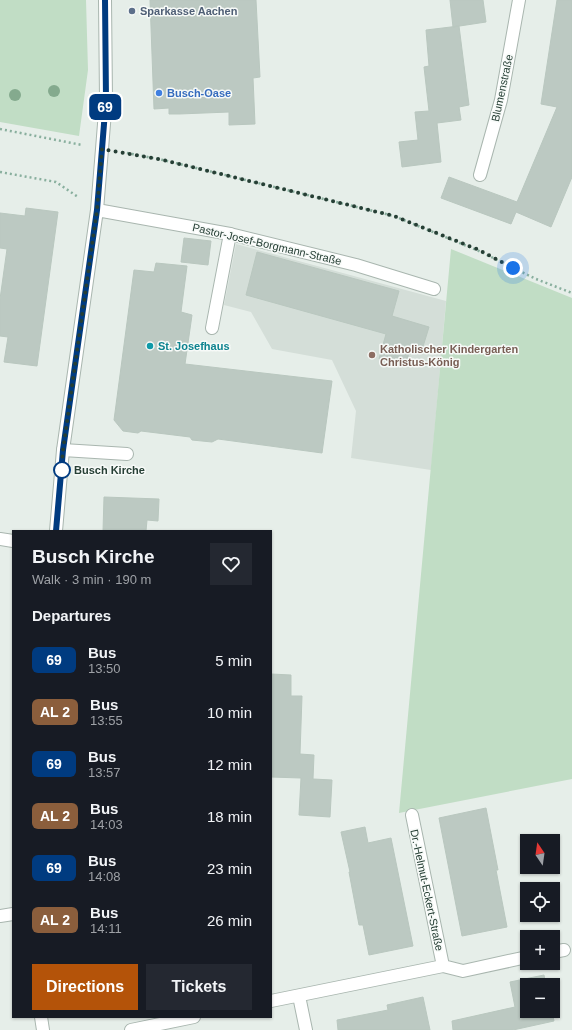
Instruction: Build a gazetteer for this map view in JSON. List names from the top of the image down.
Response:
{
  "streets": {
    "street": ["Blumenstraße", "Pastor-Josef-Borgmann-Straße", "Dr.-Helmut-Eckert-Straße"]
  },
  "places": [
    "Sparkasse Aachen",
    "Busch-Oase",
    "St. Josefhaus",
    "Katholischer Kindergarten Christus-König",
    "Busch Kirche"
  ],
  "lines": ["bus line 69"],
  "north": "top",
  "page": {
    "on_map": "69",
    "heading": [
      ["Busch Kirche", "Walk · 3 min · 190 m"],
      "Departures"
    ],
    "list": [
      {
        "mark": "69",
        "name": "Bus",
        "note": "13:50",
        "value": "5 min"
      },
      {
        "mark": "AL 2",
        "name": "Bus",
        "note": "13:55",
        "value": "10 min"
      },
      {
        "mark": "69",
        "name": "Bus",
        "note": "13:57",
        "value": "12 min"
      },
      {
        "mark": "AL 2",
        "name": "Bus",
        "note": "14:03",
        "value": "18 min"
      },
      {
        "mark": "69",
        "name": "Bus",
        "note": "14:08",
        "value": "23 min"
      },
      {
        "mark": "AL 2",
        "name": "Bus",
        "note": "14:11",
        "value": "26 min"
      }
    ],
    "map_buttons": ["+", "−"],
    "buttons": ["Directions", "Tickets"]
  }
}
